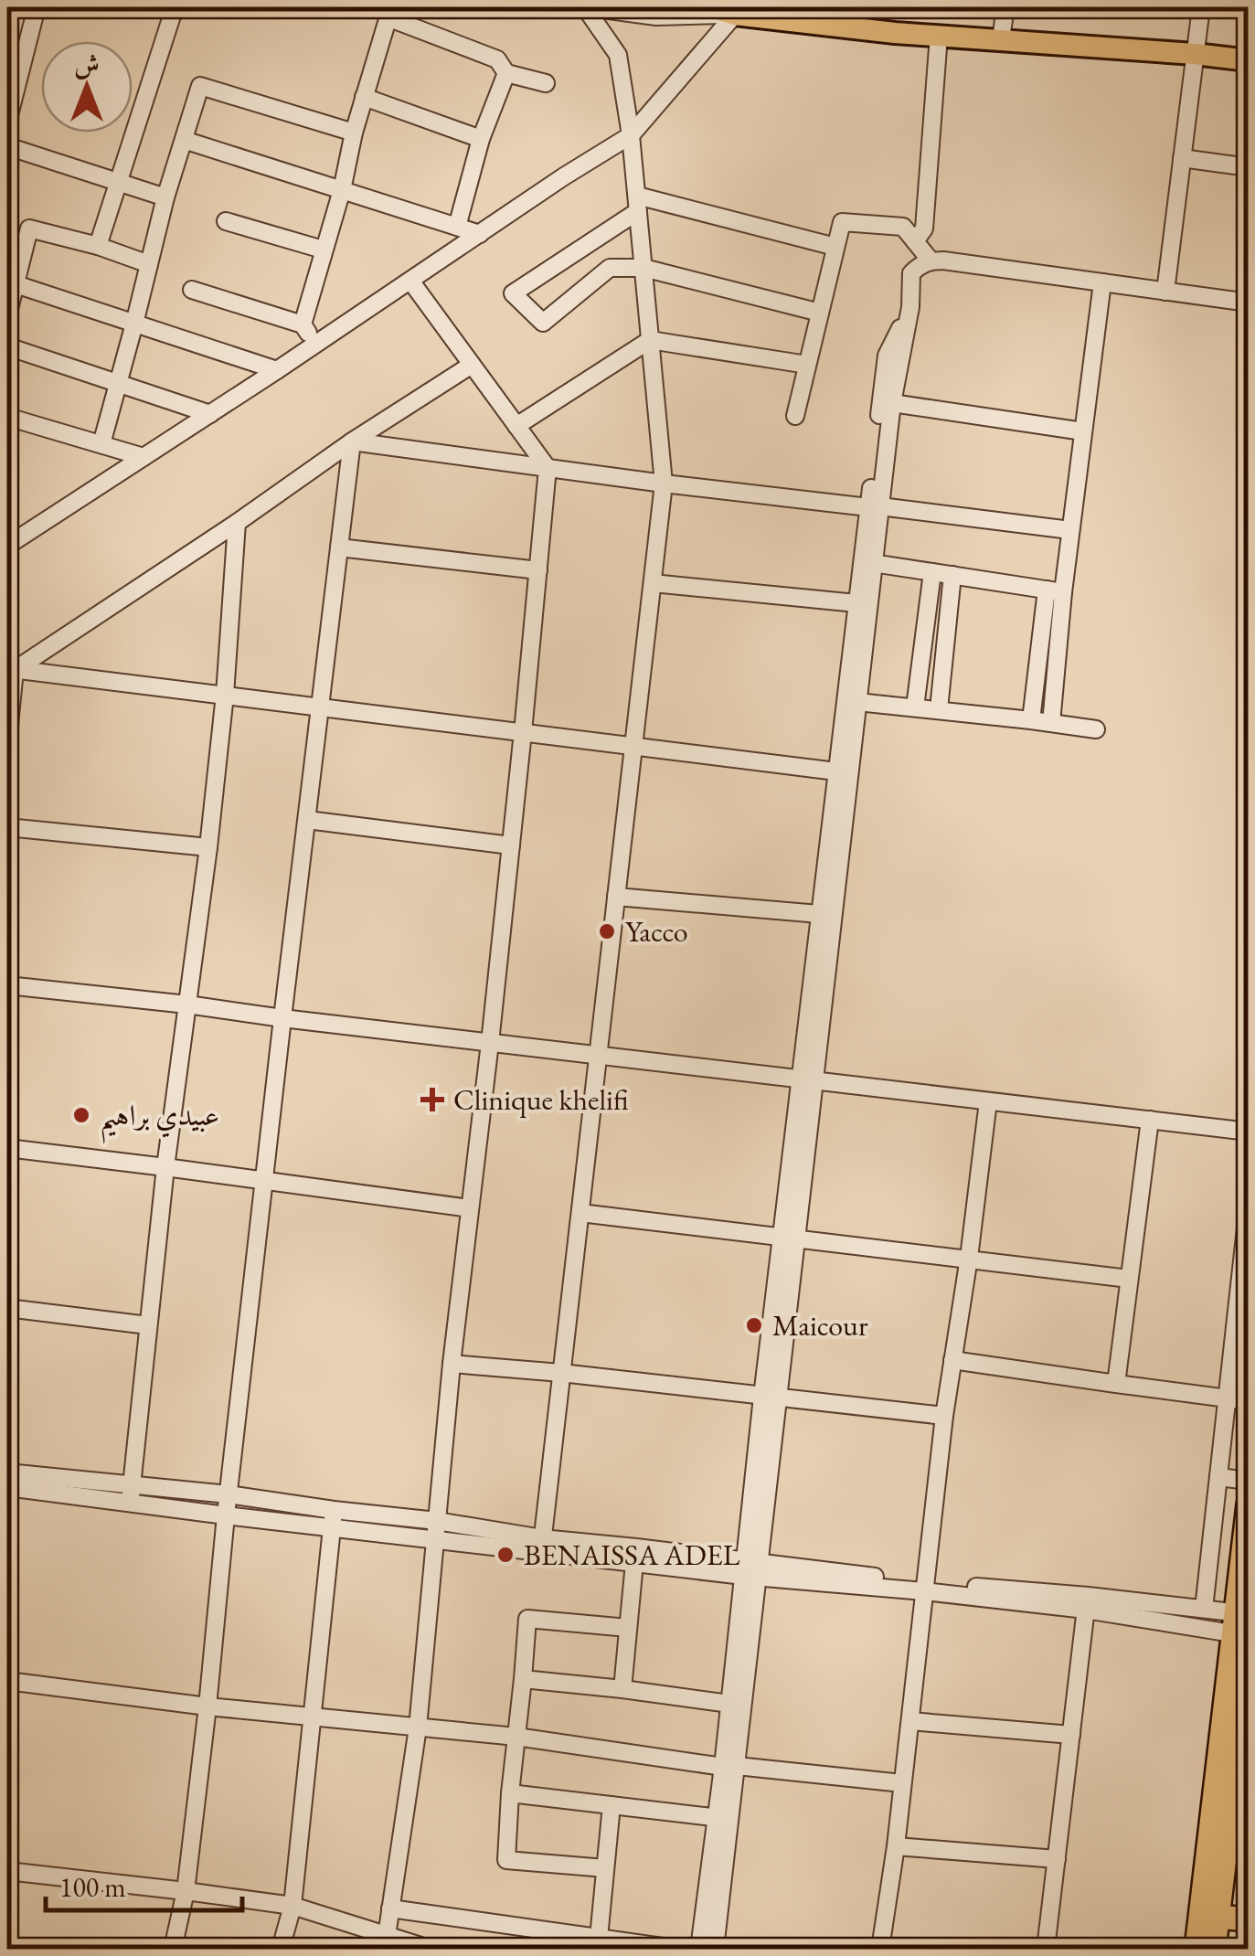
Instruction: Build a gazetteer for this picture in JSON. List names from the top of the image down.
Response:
{
  "places": {
    "other": [
      "Yacco",
      "عبيدي براهيم",
      "Maicour",
      "BENAISSA ADEL"
    ],
    "health": ["Clinique khelifi"]
  },
  "scale_bar": "100 m",
  "north": "top"
}
